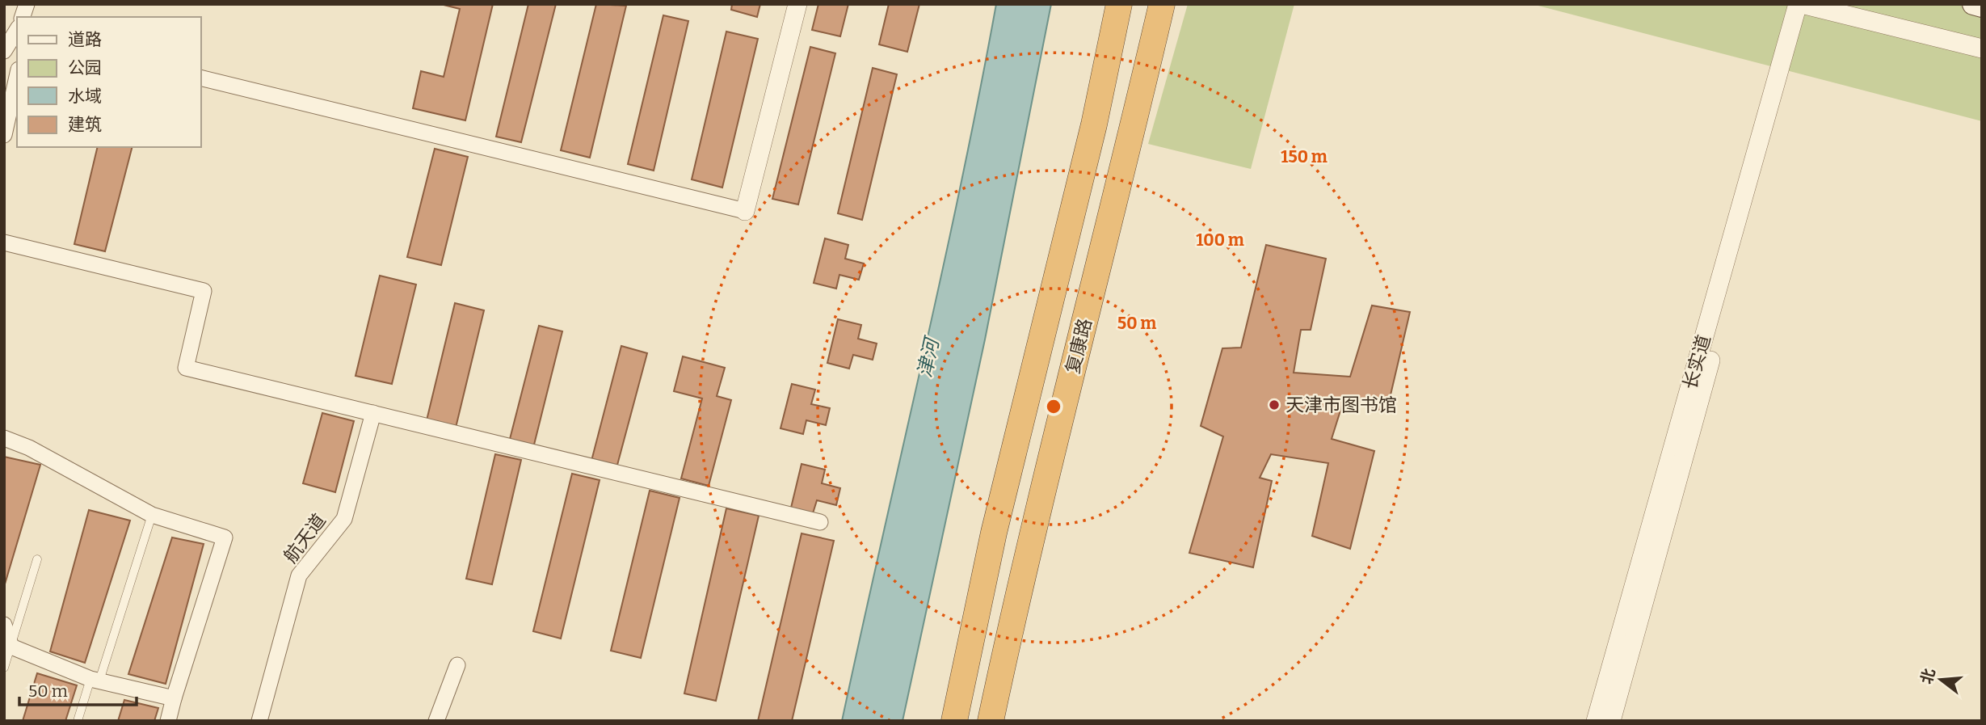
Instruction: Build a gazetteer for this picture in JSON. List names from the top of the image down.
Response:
{
  "streets": {
    "highway": ["复康路"],
    "street": ["长实道", "航天道"]
  },
  "water": ["津河"],
  "places": ["天津市图书馆"],
  "legend": [
    "道路",
    "公园",
    "水域",
    "建筑"
  ],
  "scale_bar": "50 m",
  "north": "left",
  "rings": ["150 m", "100 m", "50 m"]
}
